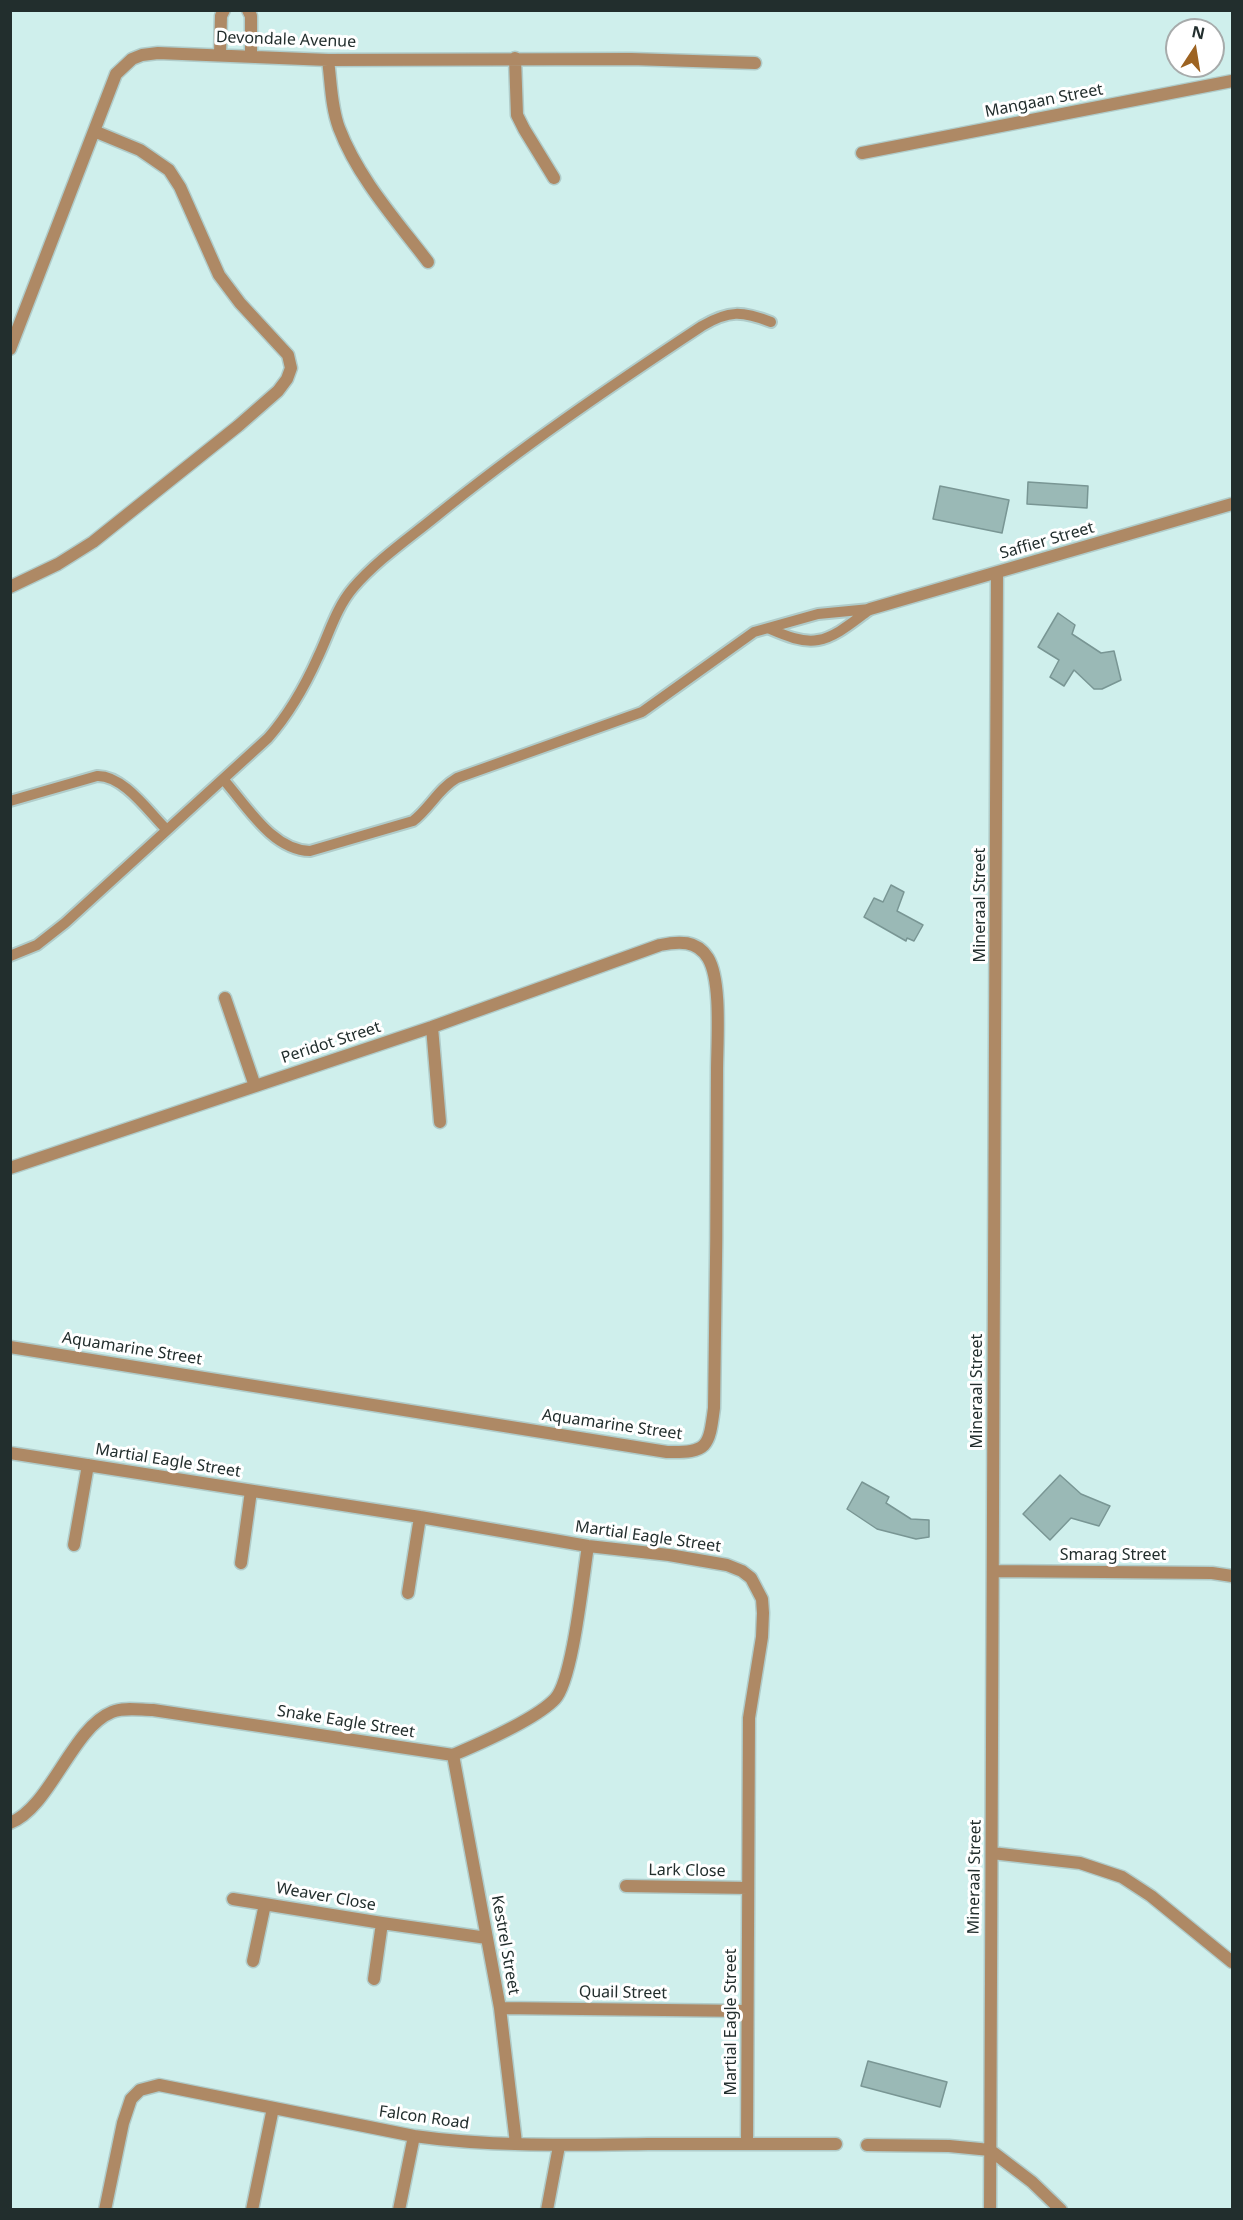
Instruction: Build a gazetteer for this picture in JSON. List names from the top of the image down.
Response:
{
  "streets": {
    "street": [
      "Devondale Avenue",
      "Mangaan Street",
      "Saffier Street",
      "Mineraal Street",
      "Peridot Street",
      "Aquamarine Street",
      "Martial Eagle Street",
      "Smarag Street",
      "Snake Eagle Street",
      "Lark Close",
      "Weaver Close",
      "Kestrel Street",
      "Quail Street",
      "Falcon Road"
    ]
  },
  "crossings": [
    ["Saffier Street", "Mineraal Street"],
    ["Mineraal Street", "Smarag Street"],
    ["Peridot Street", "Aquamarine Street"],
    ["Martial Eagle Street", "Lark Close"],
    ["Martial Eagle Street", "Quail Street"],
    ["Martial Eagle Street", "Falcon Road"],
    ["Snake Eagle Street", "Kestrel Street"],
    ["Weaver Close", "Kestrel Street"],
    ["Kestrel Street", "Quail Street"],
    ["Kestrel Street", "Falcon Road"]
  ],
  "north": "top"
}
